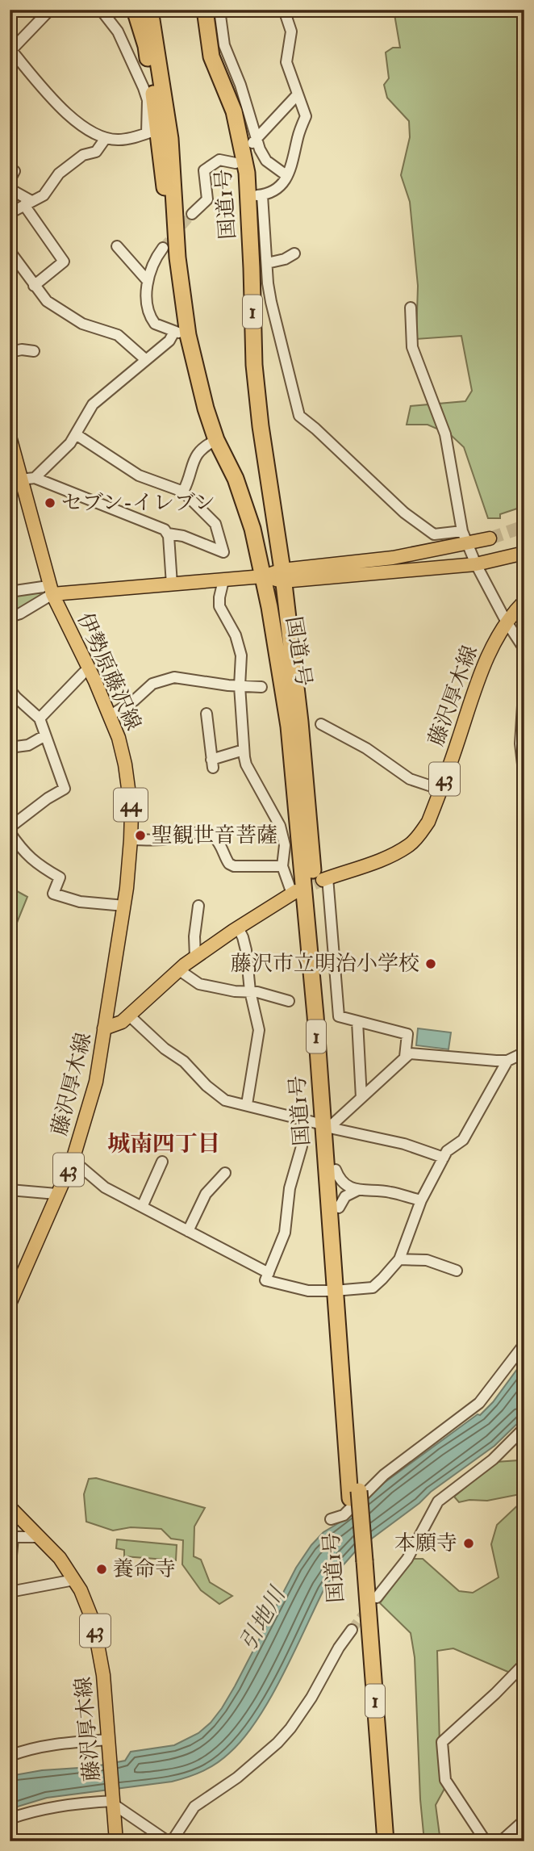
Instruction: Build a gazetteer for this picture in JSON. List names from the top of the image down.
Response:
{
  "streets": {
    "highway": ["国道1号", "1"],
    "main road": [
      "伊勢原藤沢線",
      "藤沢厚木線",
      "43",
      "44"
    ]
  },
  "crossings": [
    ["伊勢原藤沢線", "藤沢厚木線"]
  ],
  "districts": ["城南四丁目"],
  "water": ["引地川"],
  "places": [
    "セブン-イレブン",
    "聖観世音菩薩",
    "藤沢市立明治小学校",
    "本願寺",
    "養命寺"
  ]
}
